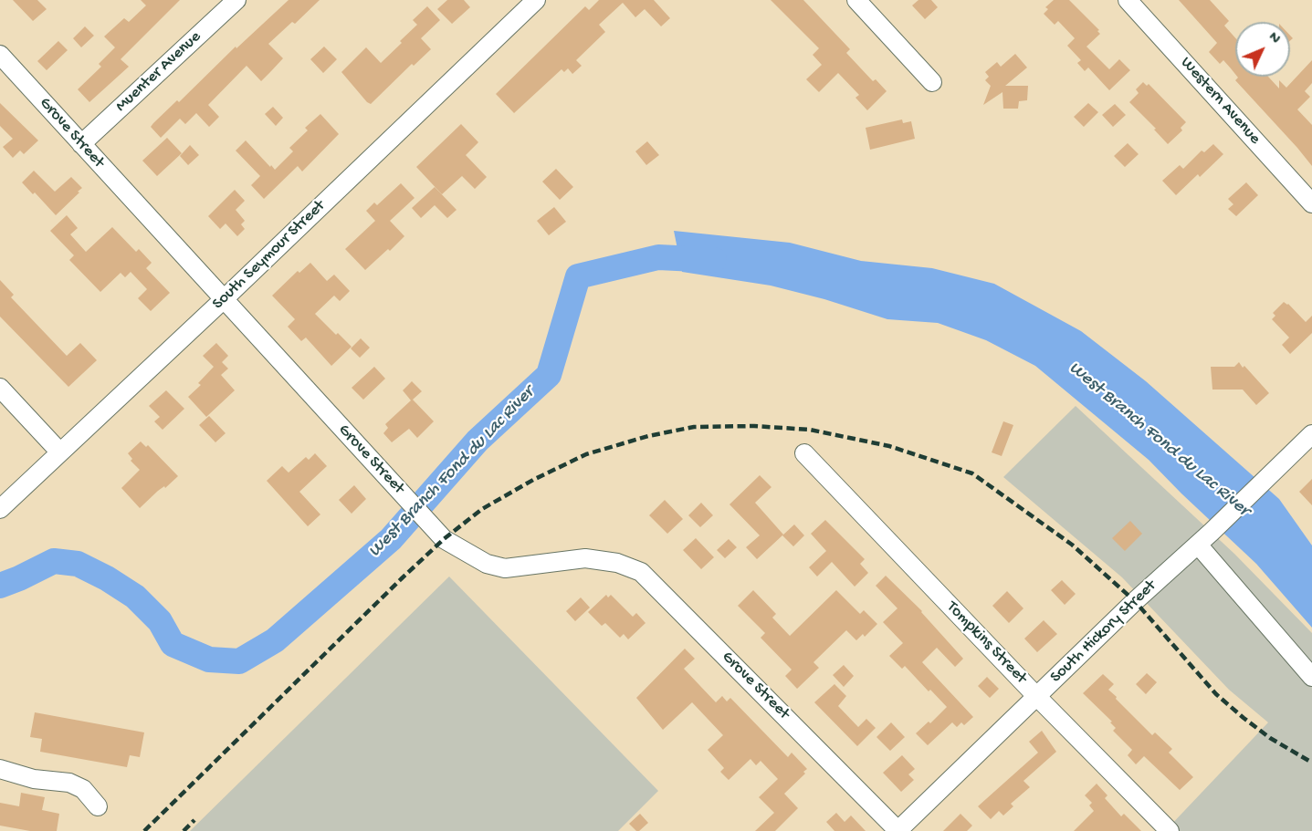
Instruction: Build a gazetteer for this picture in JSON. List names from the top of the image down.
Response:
{
  "streets": {
    "street": [
      "Muenter Avenue",
      "Western Avenue",
      "Grove Street",
      "South Seymour Street",
      "South Hickory Street",
      "Tompkins Street"
    ]
  },
  "crossings": [
    ["Muenter Avenue", "Grove Street"],
    ["Grove Street", "South Seymour Street"],
    ["Grove Street", "South Hickory Street"],
    ["South Hickory Street", "Tompkins Street"]
  ],
  "water": ["West Branch Fond du Lac River"],
  "north": "top right"
}
